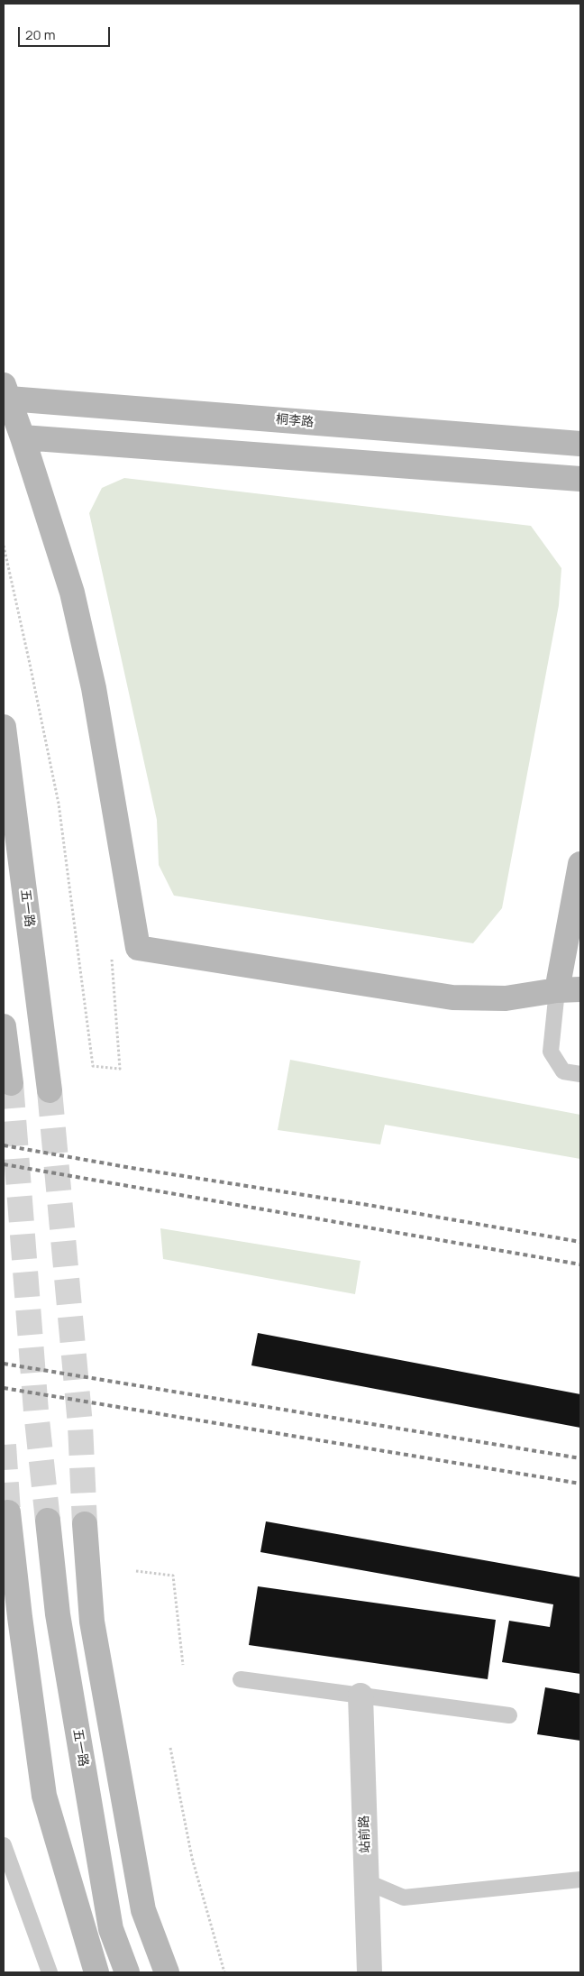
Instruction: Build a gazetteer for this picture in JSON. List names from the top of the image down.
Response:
{
  "streets": {
    "street": ["桐李路", "五一路", "站前路"]
  },
  "scale_bar": "20 m"
}
